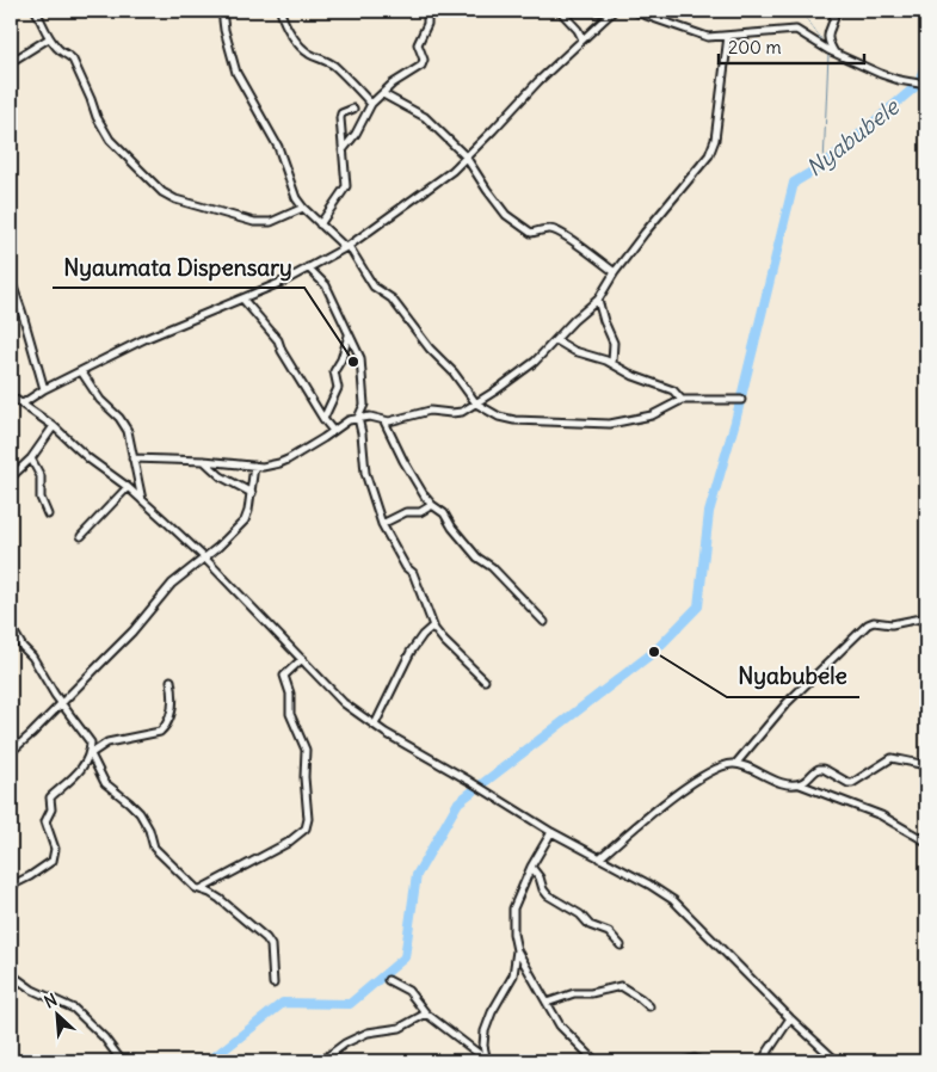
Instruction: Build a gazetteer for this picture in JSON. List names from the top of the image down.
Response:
{
  "water": ["Nyabubele"],
  "places": ["Nyaumata Dispensary", "Nyabubele"],
  "scale_bar": "200 m",
  "north": "top left"
}
